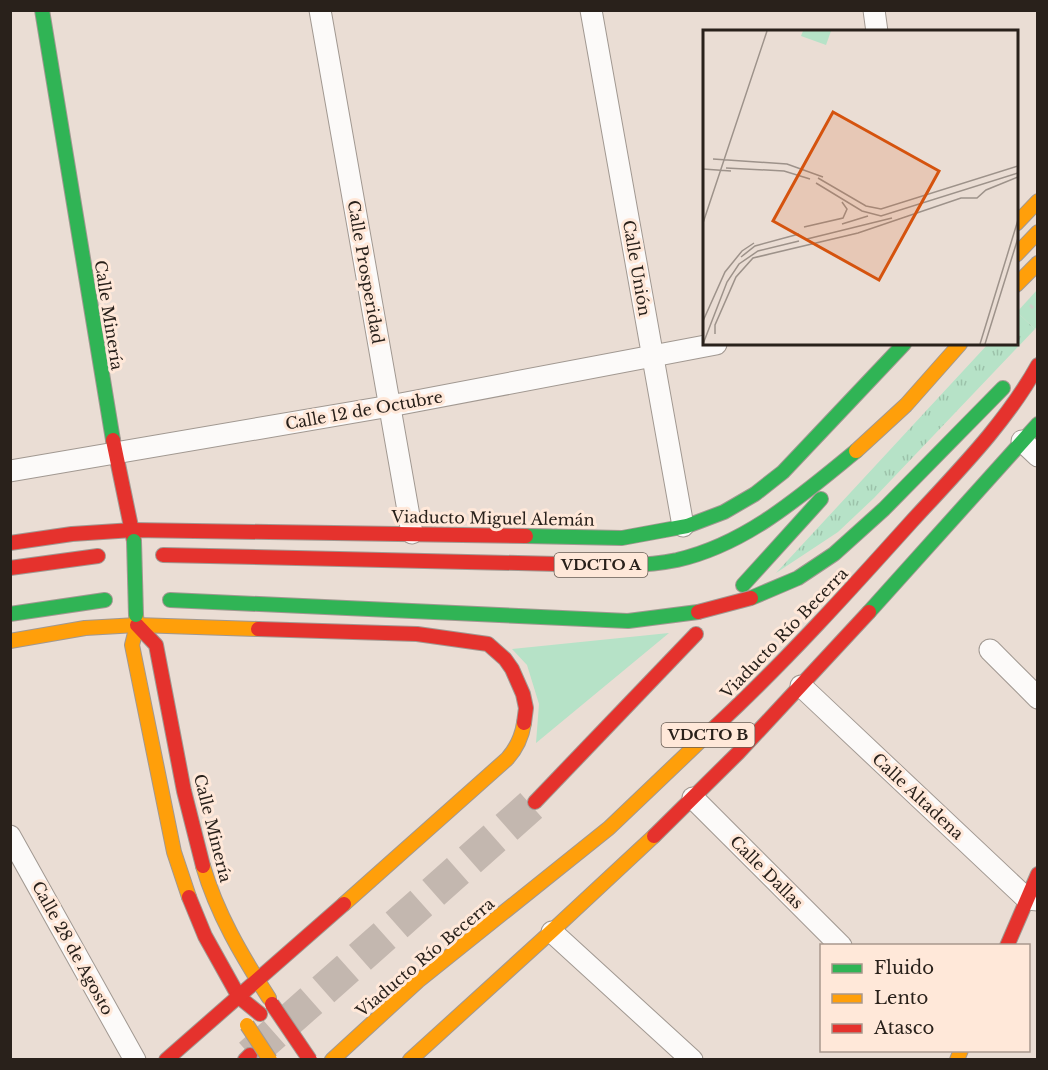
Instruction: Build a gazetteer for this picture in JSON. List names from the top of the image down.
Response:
{
  "streets": {
    "main road": [
      "Calle Minería",
      "Viaducto Miguel Alemán",
      "VDCTO A",
      "Viaducto Río Becerra",
      "VDCTO B"
    ],
    "street": [
      "Calle Unión",
      "Calle Prosperidad",
      "Calle 12 de Octubre",
      "Calle Altadena",
      "Calle Dallas",
      "Calle 28 de Agosto"
    ]
  },
  "crossings": [
    ["Calle Unión", "Calle 12 de Octubre"],
    ["Calle Unión", "Viaducto Miguel Alemán"],
    ["Calle Prosperidad", "Calle 12 de Octubre"],
    ["Calle Prosperidad", "Viaducto Miguel Alemán"],
    ["Calle Minería", "Calle 12 de Octubre"],
    ["Calle Minería", "Viaducto Miguel Alemán"]
  ],
  "legend": ["Fluido", "Lento", "Atasco"]
}
